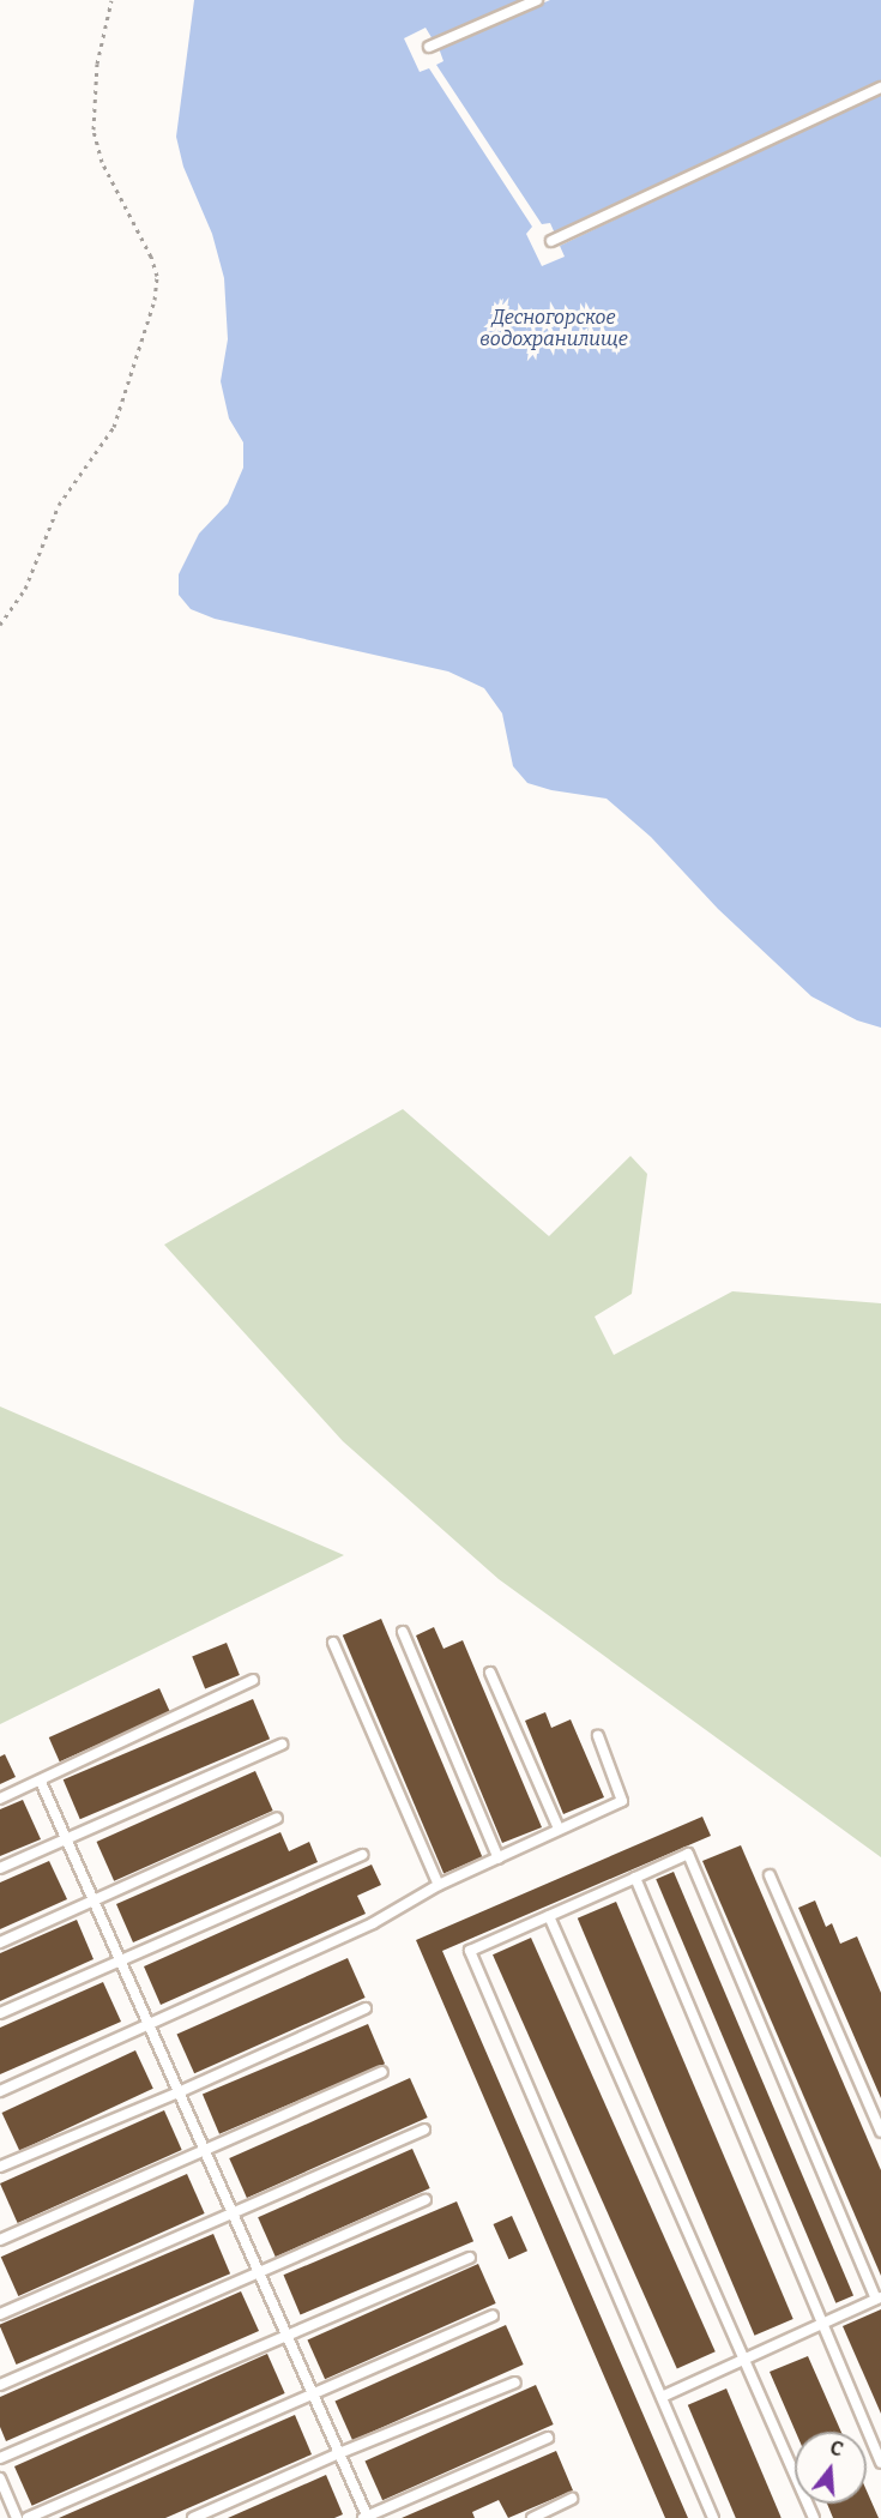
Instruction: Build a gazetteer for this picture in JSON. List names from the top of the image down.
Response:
{
  "water": ["Десногорское водохранилище"],
  "north": "top"
}
